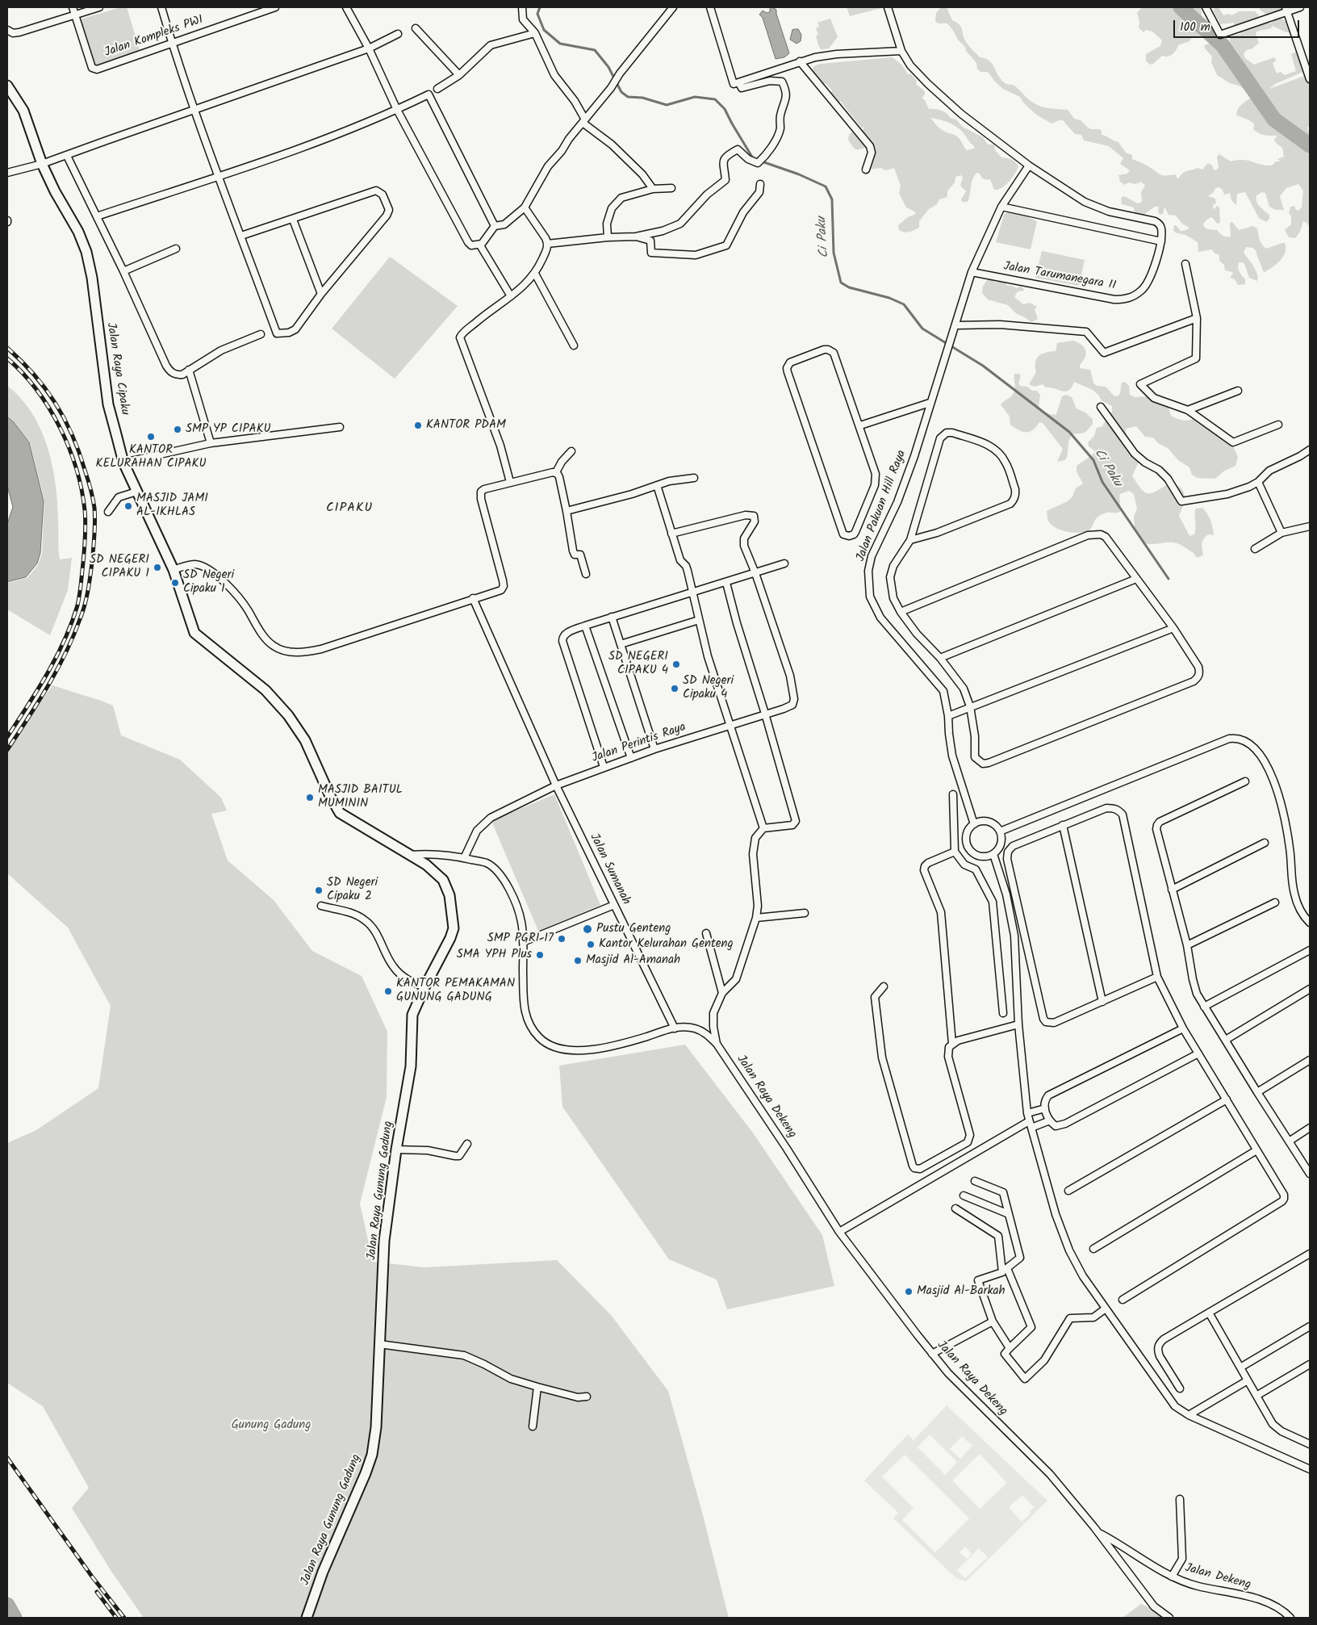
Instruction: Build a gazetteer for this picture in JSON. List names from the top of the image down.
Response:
{
  "streets": {
    "street": [
      "Jalan Kompleks PWI",
      "Jalan Tarumanegara II",
      "Jalan Raya Cipaku",
      "Jalan Pakuan Hill Raya",
      "Jalan Perintis Raya",
      "Jalan Sumanah",
      "Jalan Raya Dekeng",
      "Jalan Raya Gunung Gadung",
      "Jalan Dekeng"
    ]
  },
  "crossings": [
    ["Jalan Tarumanegara II", "Jalan Pakuan Hill Raya"],
    ["Jalan Raya Cipaku", "Jalan Raya Dekeng"],
    ["Jalan Raya Cipaku", "Jalan Raya Gunung Gadung"],
    ["Jalan Perintis Raya", "Jalan Sumanah"],
    ["Jalan Perintis Raya", "Jalan Raya Dekeng"],
    ["Jalan Sumanah", "Jalan Raya Dekeng"],
    ["Jalan Raya Dekeng", "Jalan Raya Gunung Gadung"],
    ["Jalan Raya Dekeng", "Jalan Dekeng"]
  ],
  "districts": ["CIPAKU"],
  "water": ["Ci Paku"],
  "parks": ["Gunung Gadung"],
  "places": [
    "KANTOR PDAM",
    "SMP YP CIPAKU",
    "KANTOR KELURAHAN CIPAKU",
    "MASJID JAMI AL-IKHLAS",
    "SD NEGERI CIPAKU 1",
    "SD Negeri Cipaku 1",
    "SD NEGERI CIPAKU 4",
    "SD Negeri Cipaku 4",
    "MASJID BAITUL MUMININ",
    "SD Negeri Cipaku 2",
    "Pustu Genteng",
    "SMP PGRI 17",
    "Kantor Kelurahan Genteng",
    "SMA YPH Plus",
    "Masjid Al-Amanah",
    "KANTOR PEMAKAMAN GUNUNG GADUNG",
    "Masjid Al-Barkah"
  ],
  "scale_bar": "100 m"
}
